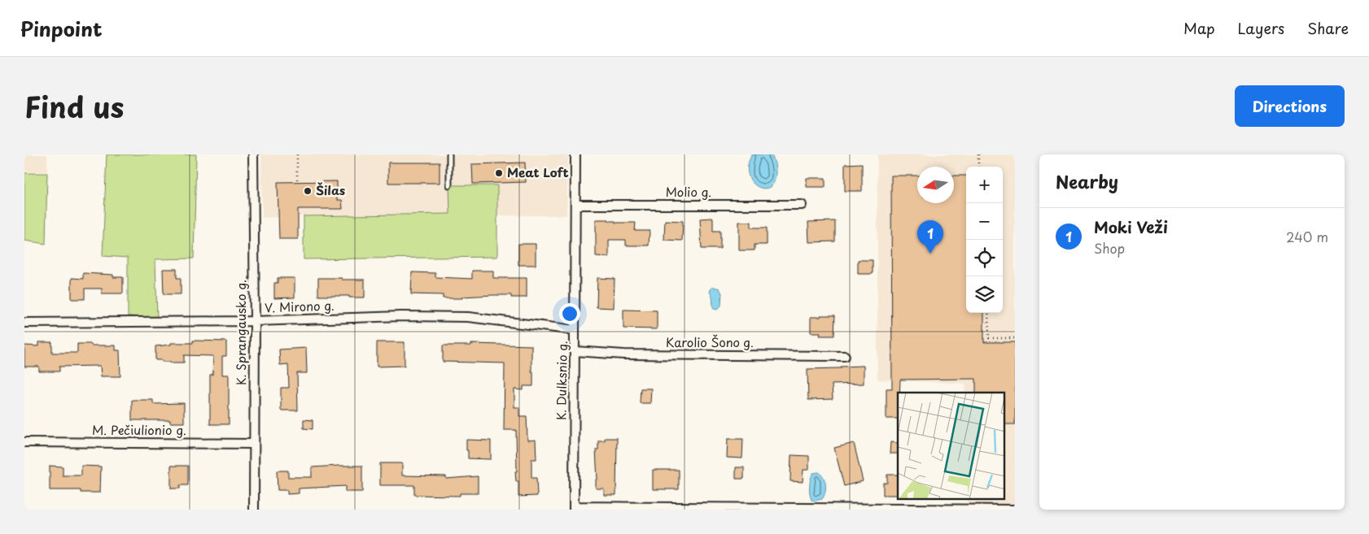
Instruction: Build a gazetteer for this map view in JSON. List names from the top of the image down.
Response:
{
  "streets": {
    "street": [
      "Molio g.",
      "V. Mirono g.",
      "K. Sprangausko g.",
      "Karolio Šono g.",
      "K. Dulksnio g.",
      "M. Pečiulionio g."
    ]
  },
  "crossings": [
    ["Molio g.", "K. Dulksnio g."],
    ["V. Mirono g.", "K. Sprangausko g."],
    ["V. Mirono g.", "K. Dulksnio g."],
    ["K. Sprangausko g.", "M. Pečiulionio g."],
    ["Karolio Šono g.", "K. Dulksnio g."]
  ],
  "places": ["Meat Loft", "Šilas"],
  "north": "left",
  "page": {
    "header": "Pinpoint",
    "nav": ["Map", "Layers", "Share"],
    "title": "Find us",
    "buttons": "Directions",
    "heading": "Nearby",
    "map_buttons": ["+", "−"],
    "list": [
      {
        "mark": "1",
        "name": "Moki Veži",
        "note": "Shop",
        "value": "240 m"
      }
    ],
    "pins": "1"
  }
}
